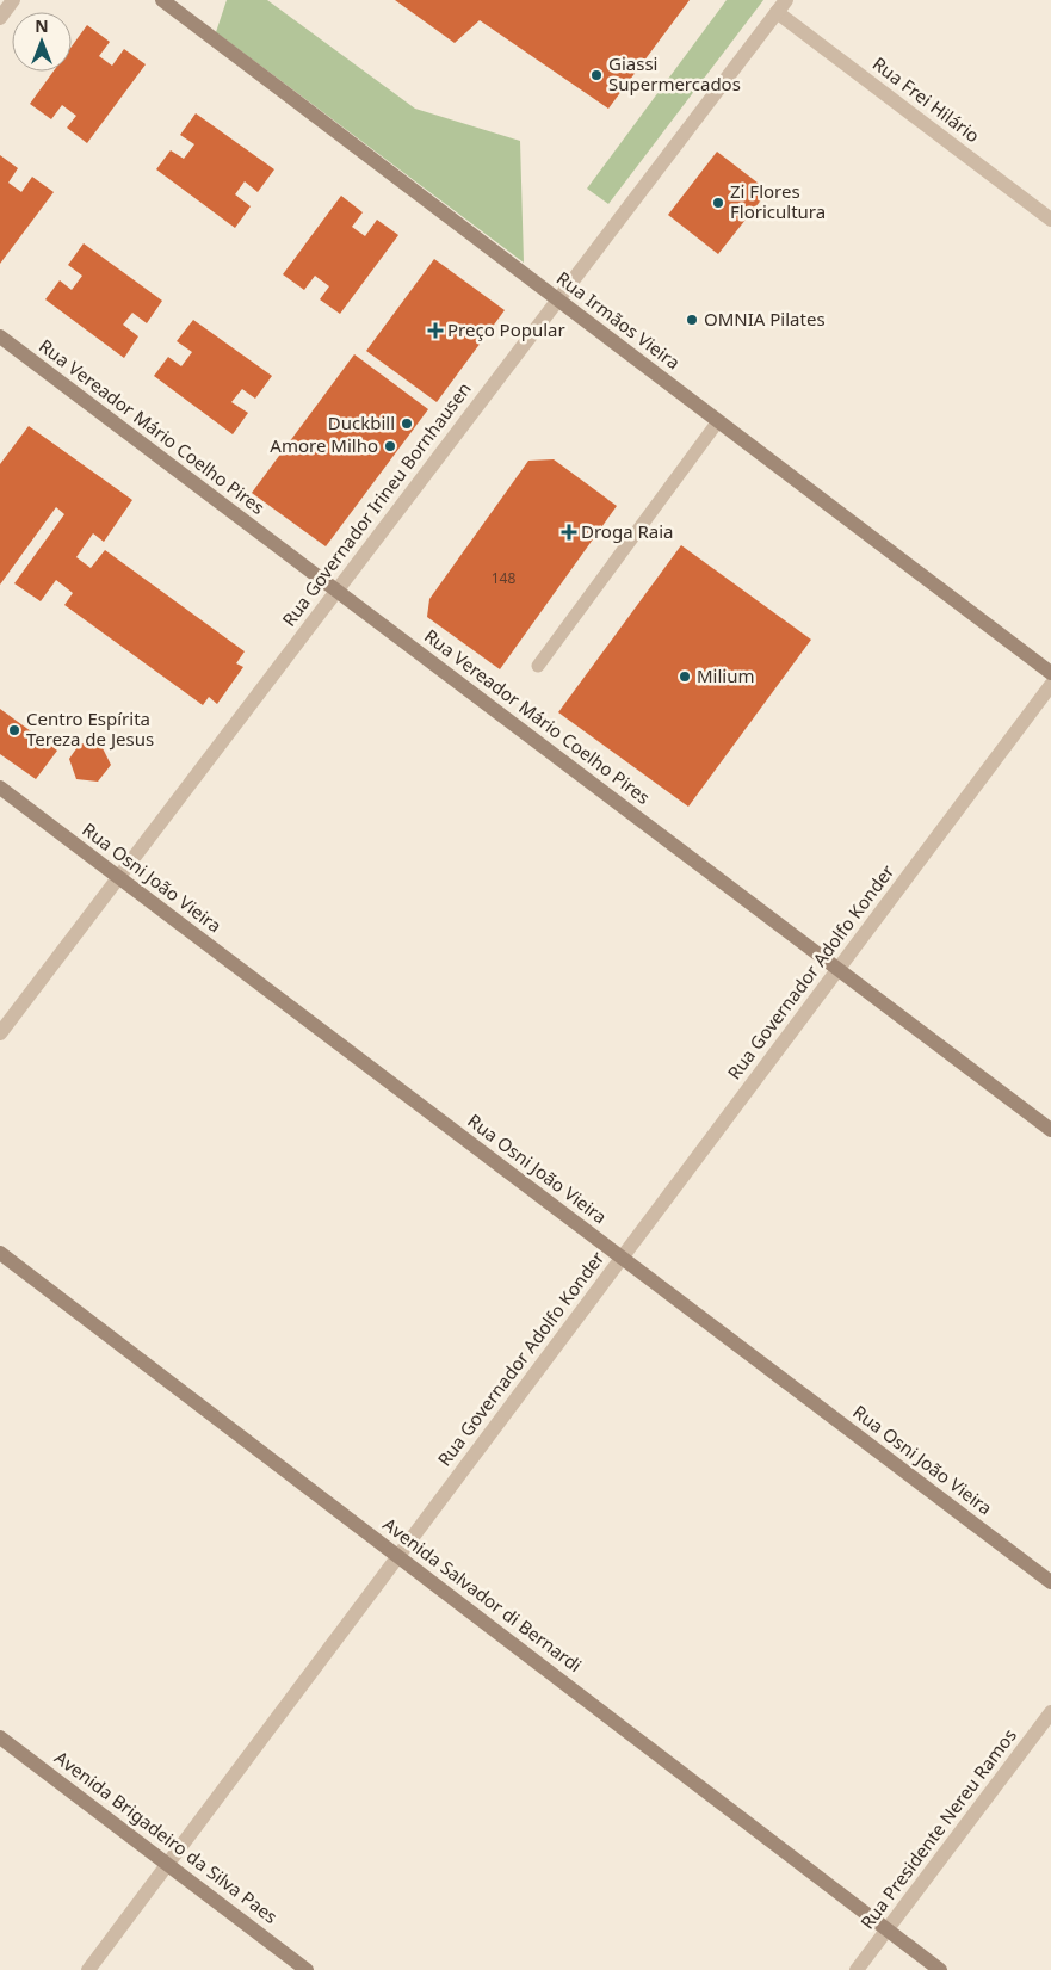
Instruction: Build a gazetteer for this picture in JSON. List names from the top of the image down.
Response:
{
  "streets": {
    "street": [
      "Rua Frei Hilário",
      "Rua Irmãos Vieira",
      "Rua Vereador Mário Coelho Pires",
      "Rua Governador Irineu Bornhausen",
      "Rua Osni João Vieira",
      "Rua Governador Adolfo Konder",
      "Avenida Salvador di Bernardi",
      "Rua Presidente Nereu Ramos",
      "Avenida Brigadeiro da Silva Paes"
    ]
  },
  "crossings": [
    ["Rua Frei Hilário", "Rua Governador Irineu Bornhausen"],
    ["Rua Irmãos Vieira", "Rua Governador Irineu Bornhausen"],
    ["Rua Vereador Mário Coelho Pires", "Rua Governador Irineu Bornhausen"],
    ["Rua Vereador Mário Coelho Pires", "Rua Governador Adolfo Konder"],
    ["Rua Governador Irineu Bornhausen", "Rua Osni João Vieira"],
    ["Rua Osni João Vieira", "Rua Governador Adolfo Konder"],
    ["Rua Governador Adolfo Konder", "Avenida Salvador di Bernardi"],
    ["Rua Governador Adolfo Konder", "Avenida Brigadeiro da Silva Paes"],
    ["Avenida Salvador di Bernardi", "Rua Presidente Nereu Ramos"]
  ],
  "places": {
    "other": [
      "Giassi Supermercados",
      "Zi Flores Floricultura",
      "OMNIA Pilates",
      "Duckbill",
      "Amore Milho",
      "Milium",
      "Centro Espírita Tereza de Jesus"
    ],
    "health": ["Preço Popular", "Droga Raia"]
  },
  "house_numbers": ["148"],
  "north": "top"
}
